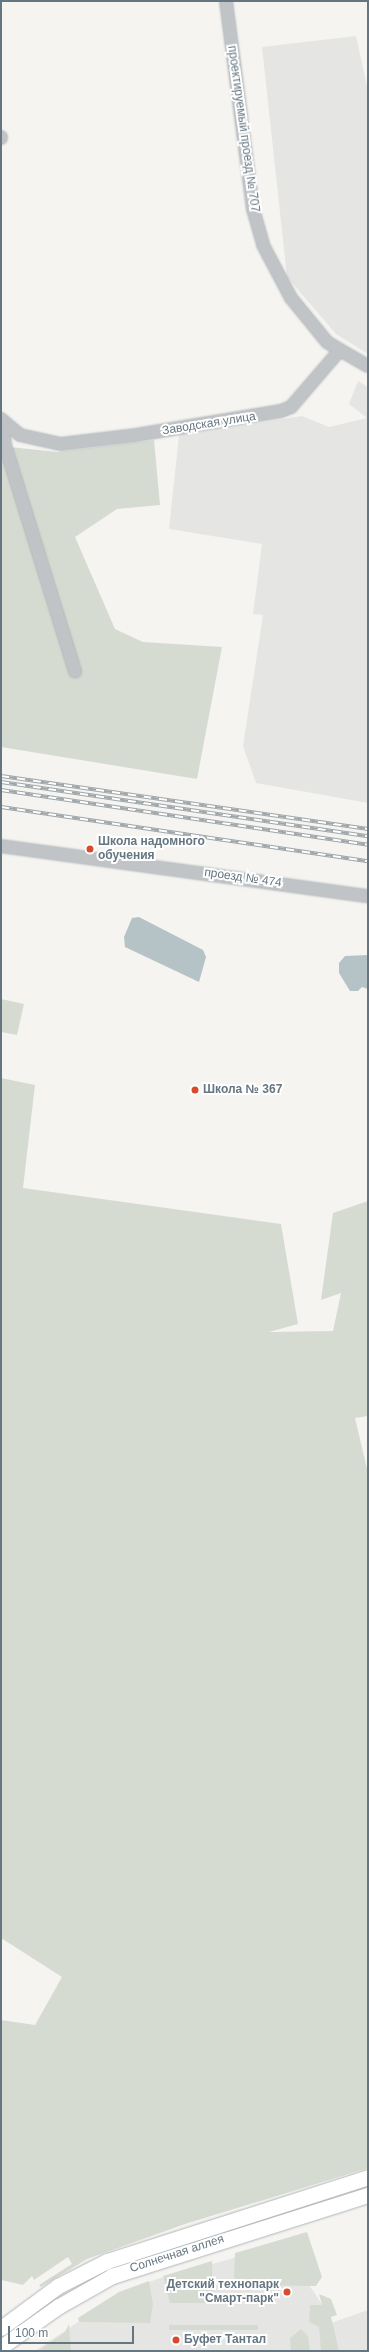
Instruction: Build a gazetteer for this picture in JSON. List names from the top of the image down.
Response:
{
  "streets": {
    "main road": ["Солнечная аллея"],
    "street": ["проектируемый проезд № 707", "Заводская улица", "проезд № 474"]
  },
  "crossings": [
    ["проектируемый проезд № 707", "Заводская улица"]
  ],
  "places": [
    "Школа надомного обучения",
    "Школа № 367",
    "Детский технопарк \"Смарт-парк\"",
    "Буфет Тантал"
  ],
  "scale_bar": "100 m"
}
